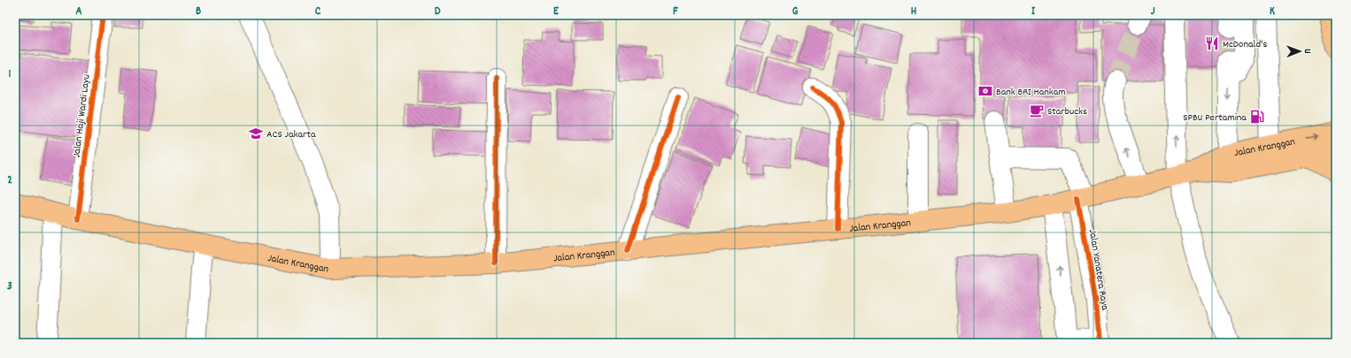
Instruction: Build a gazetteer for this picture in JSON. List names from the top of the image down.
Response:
{
  "streets": {
    "main road": ["Jalan Kranggan"],
    "street": ["Jalan Haji Wardi Layu", "Jalan Yanatera Raya"]
  },
  "crossings": [
    ["Jalan Haji Wardi Layu", "Jalan Kranggan"],
    ["Jalan Kranggan", "Jalan Yanatera Raya"]
  ],
  "places": {
    "restaurant": ["McDonald's"],
    "bank": ["Bank BRI Hankam"],
    "cafe": ["Starbucks"],
    "fuel station": ["SPBU Pertamina"],
    "school or university": ["ACS Jakarta"]
  },
  "north": "right",
  "grid": {
    "columns": [
      "A",
      "B",
      "C",
      "D",
      "E",
      "F",
      "G",
      "H",
      "I",
      "J",
      "K"
    ],
    "rows": ["1", "2", "3"]
  }
}
